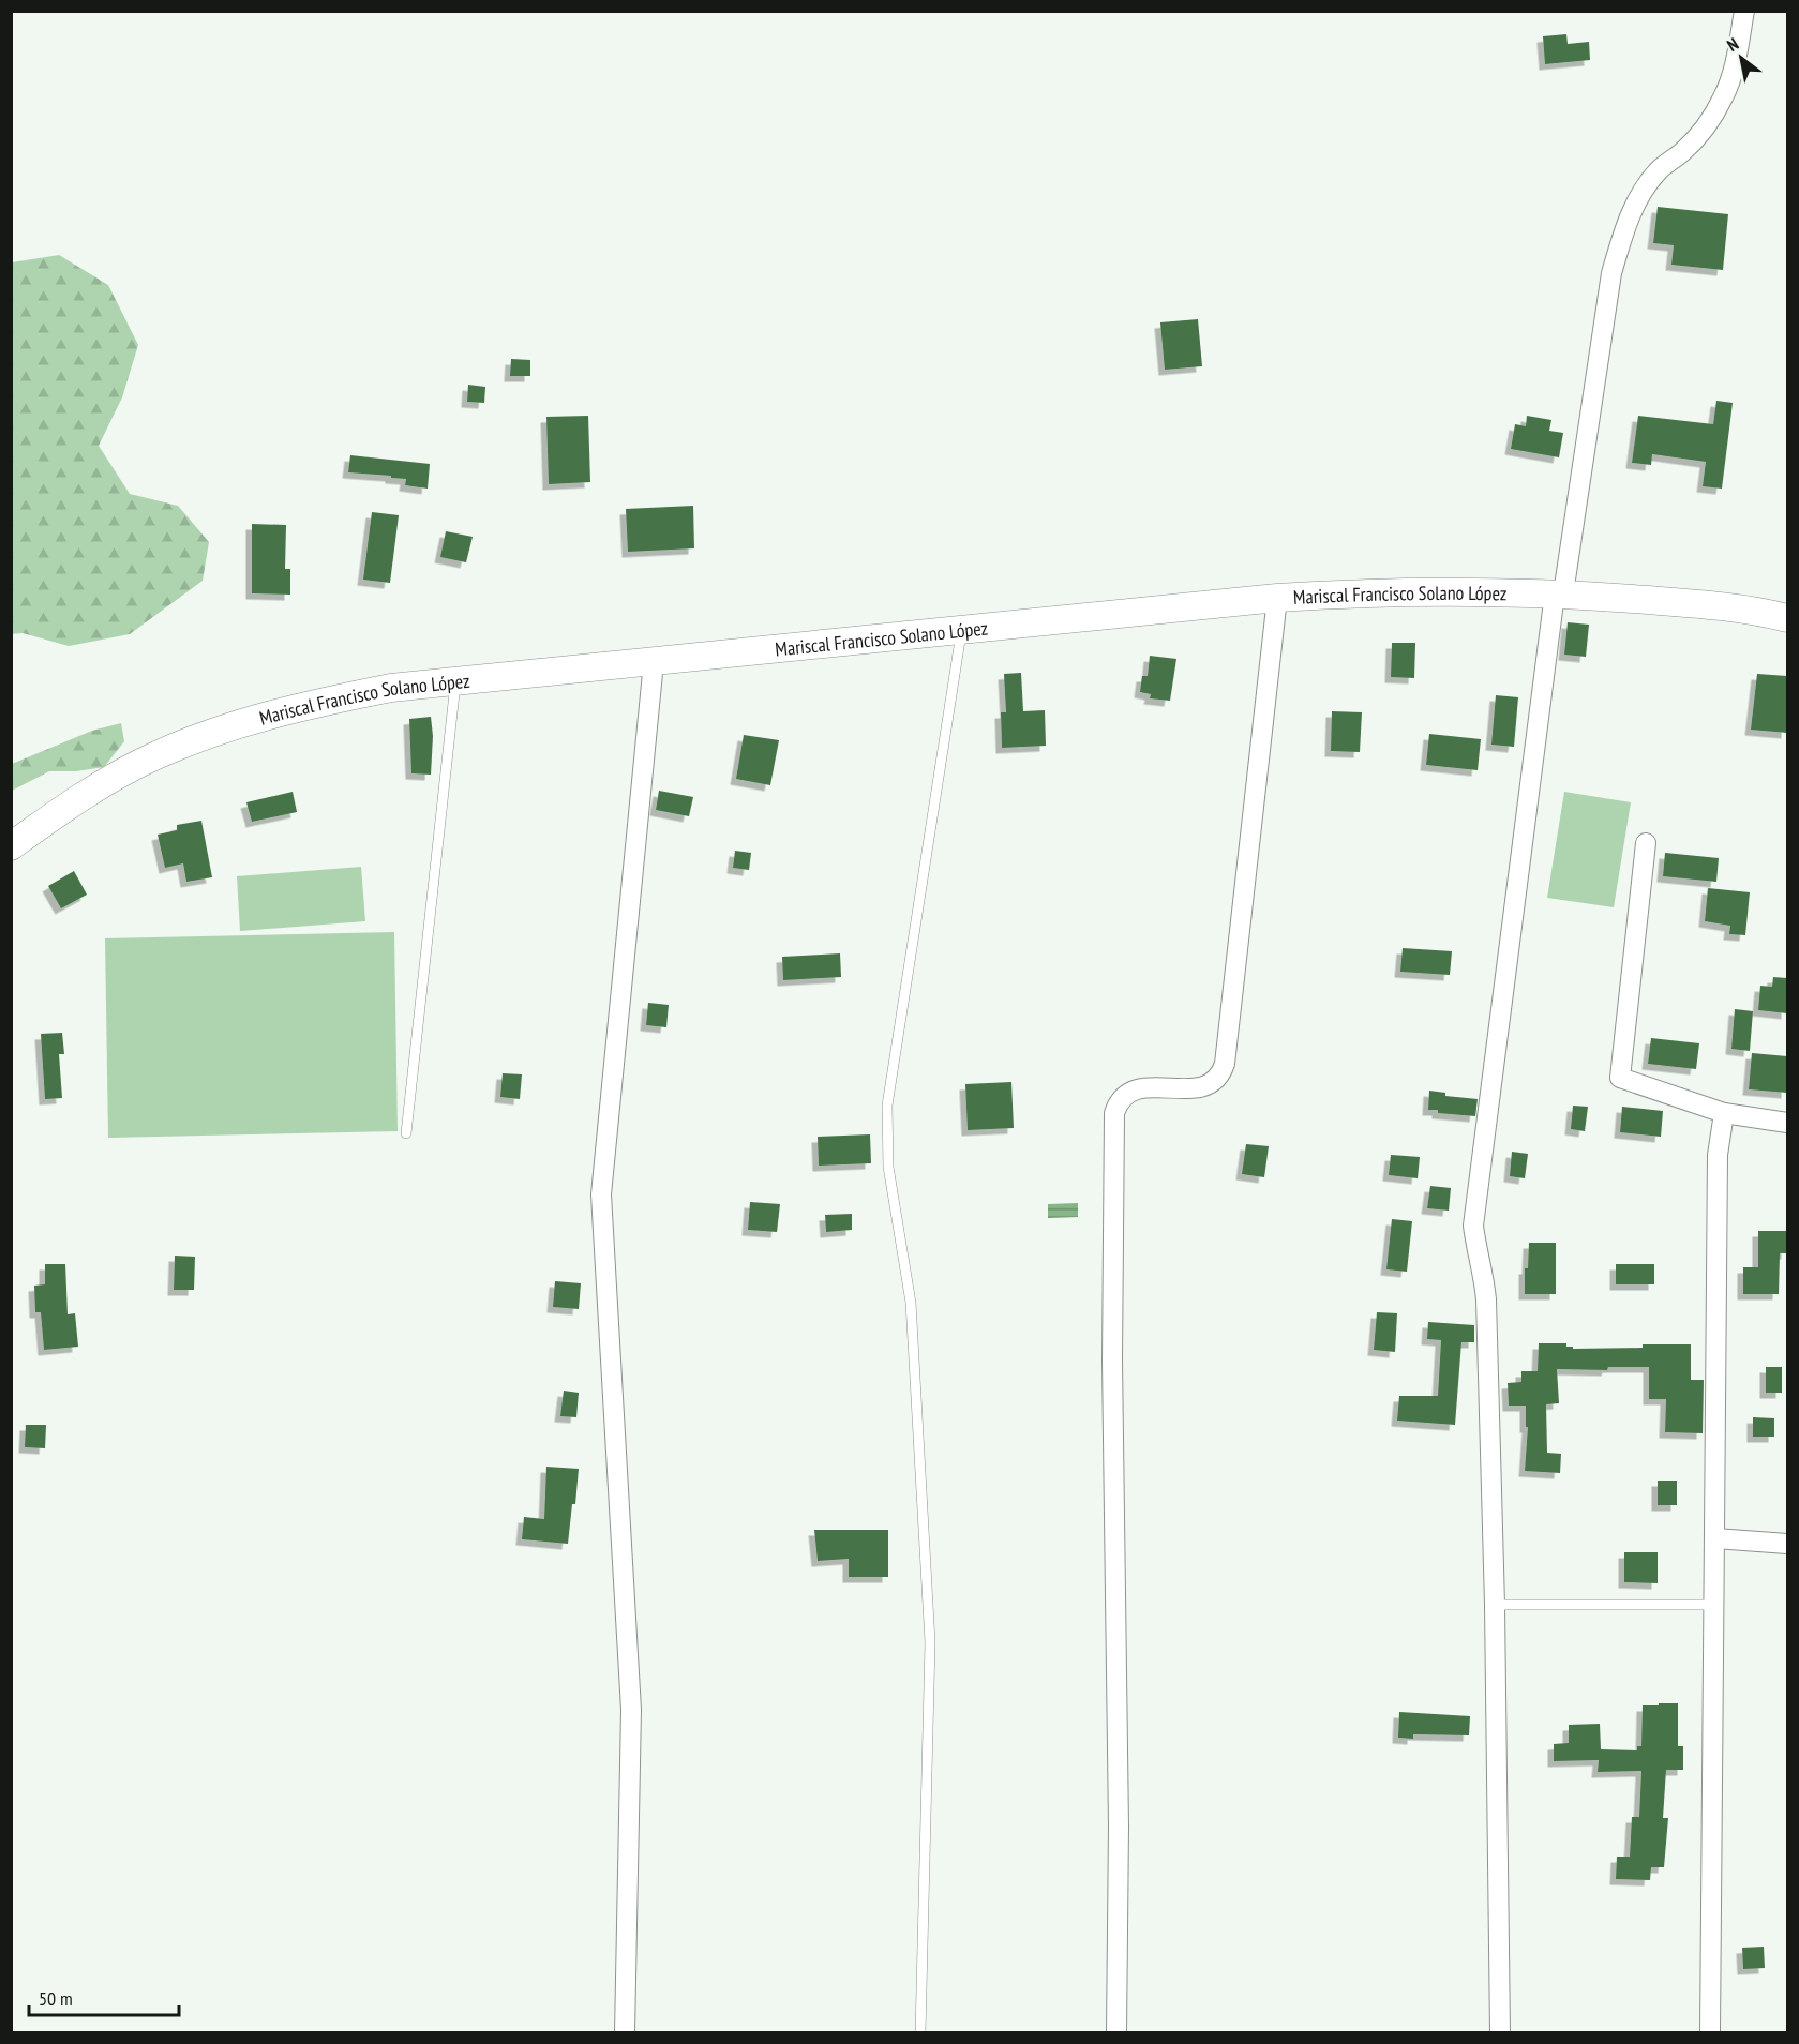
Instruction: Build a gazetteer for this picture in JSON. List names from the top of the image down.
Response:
{
  "streets": {
    "street": ["Mariscal Francisco Solano López"]
  },
  "scale_bar": "50 m",
  "north": "top left"
}
